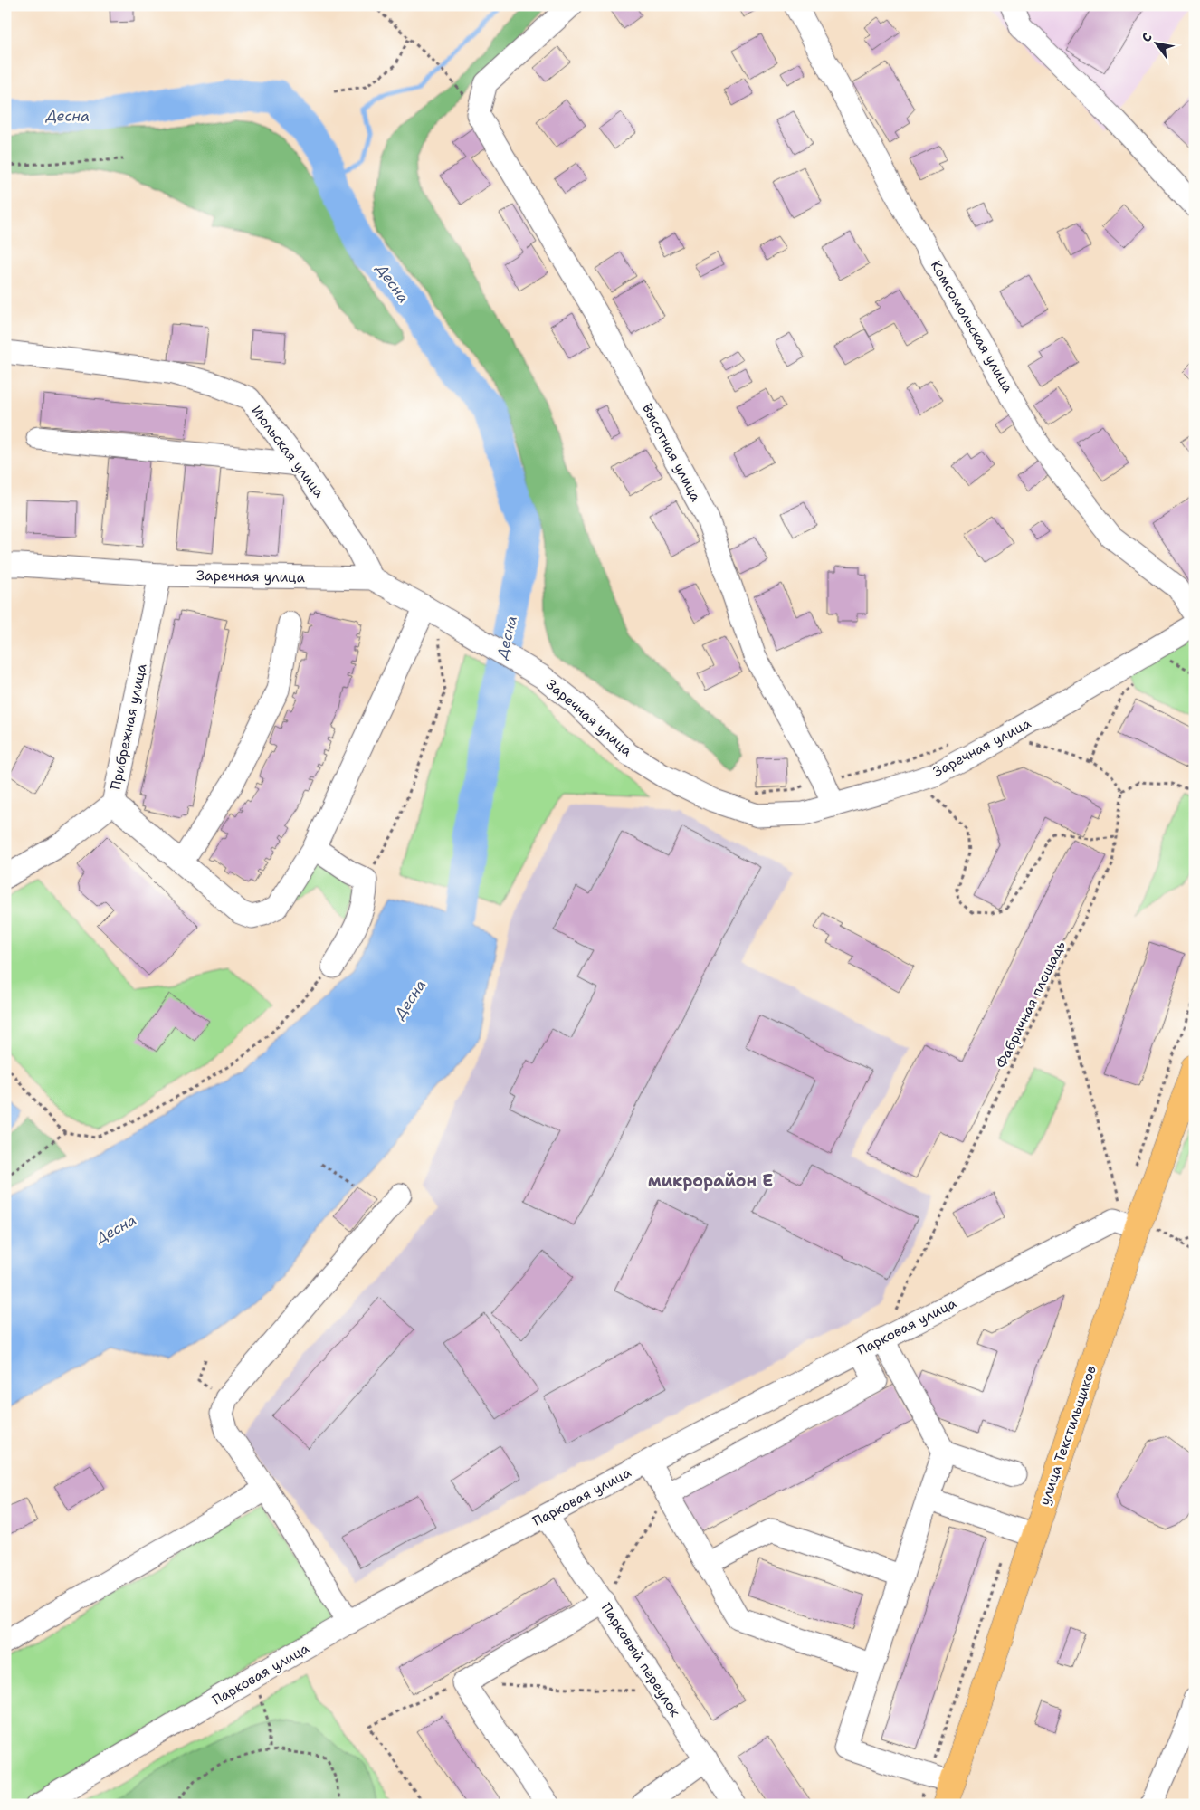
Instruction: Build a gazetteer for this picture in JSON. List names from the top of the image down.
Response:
{
  "streets": {
    "main road": ["улица Текстильщиков"],
    "street": [
      "Комсомольская улица",
      "Июльская улица",
      "Высотная улица",
      "Заречная улица",
      "Прибрежная улица",
      "Парковая улица",
      "Парковый переулок"
    ],
    "path": ["Фабричная площадь"]
  },
  "crossings": [
    ["Июльская улица", "Заречная улица"],
    ["Высотная улица", "Заречная улица"],
    ["Заречная улица", "Прибрежная улица"],
    ["Фабричная площадь", "Парковая улица"],
    ["Парковая улица", "улица Текстильщиков"],
    ["Парковая улица", "Парковый переулок"]
  ],
  "districts": ["микрорайон Е"],
  "water": ["Десна"],
  "north": "top left"
}
